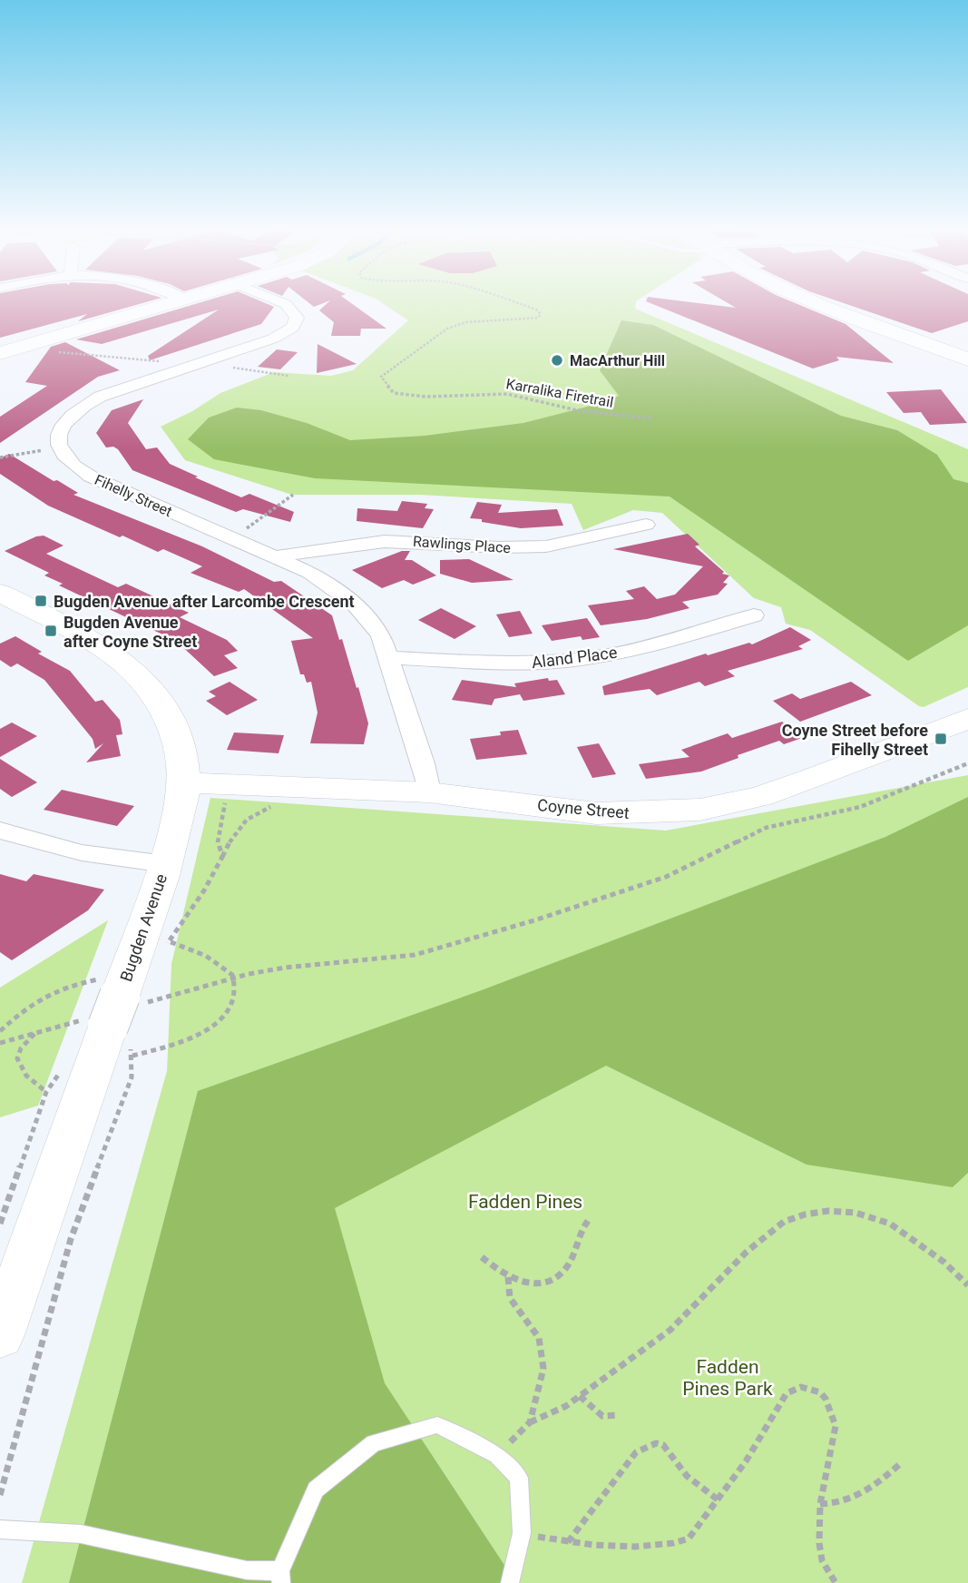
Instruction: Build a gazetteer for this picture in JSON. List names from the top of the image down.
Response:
{
  "streets": {
    "street": [
      "Fihelly Street",
      "Rawlings Place",
      "Aland Place",
      "Coyne Street",
      "Bugden Avenue"
    ],
    "path": ["Karralika Firetrail"]
  },
  "crossings": [
    ["Fihelly Street", "Rawlings Place"],
    ["Fihelly Street", "Aland Place"],
    ["Fihelly Street", "Coyne Street"],
    ["Coyne Street", "Bugden Avenue"]
  ],
  "parks": ["Fadden Pines", "Fadden Pines Park"],
  "places": {
    "other": ["MacArthur Hill"],
    "transit": ["Bugden Avenue after Larcombe Crescent", "Bugden Avenue after Coyne Street", "Coyne Street before Fihelly Street"]
  }
}
